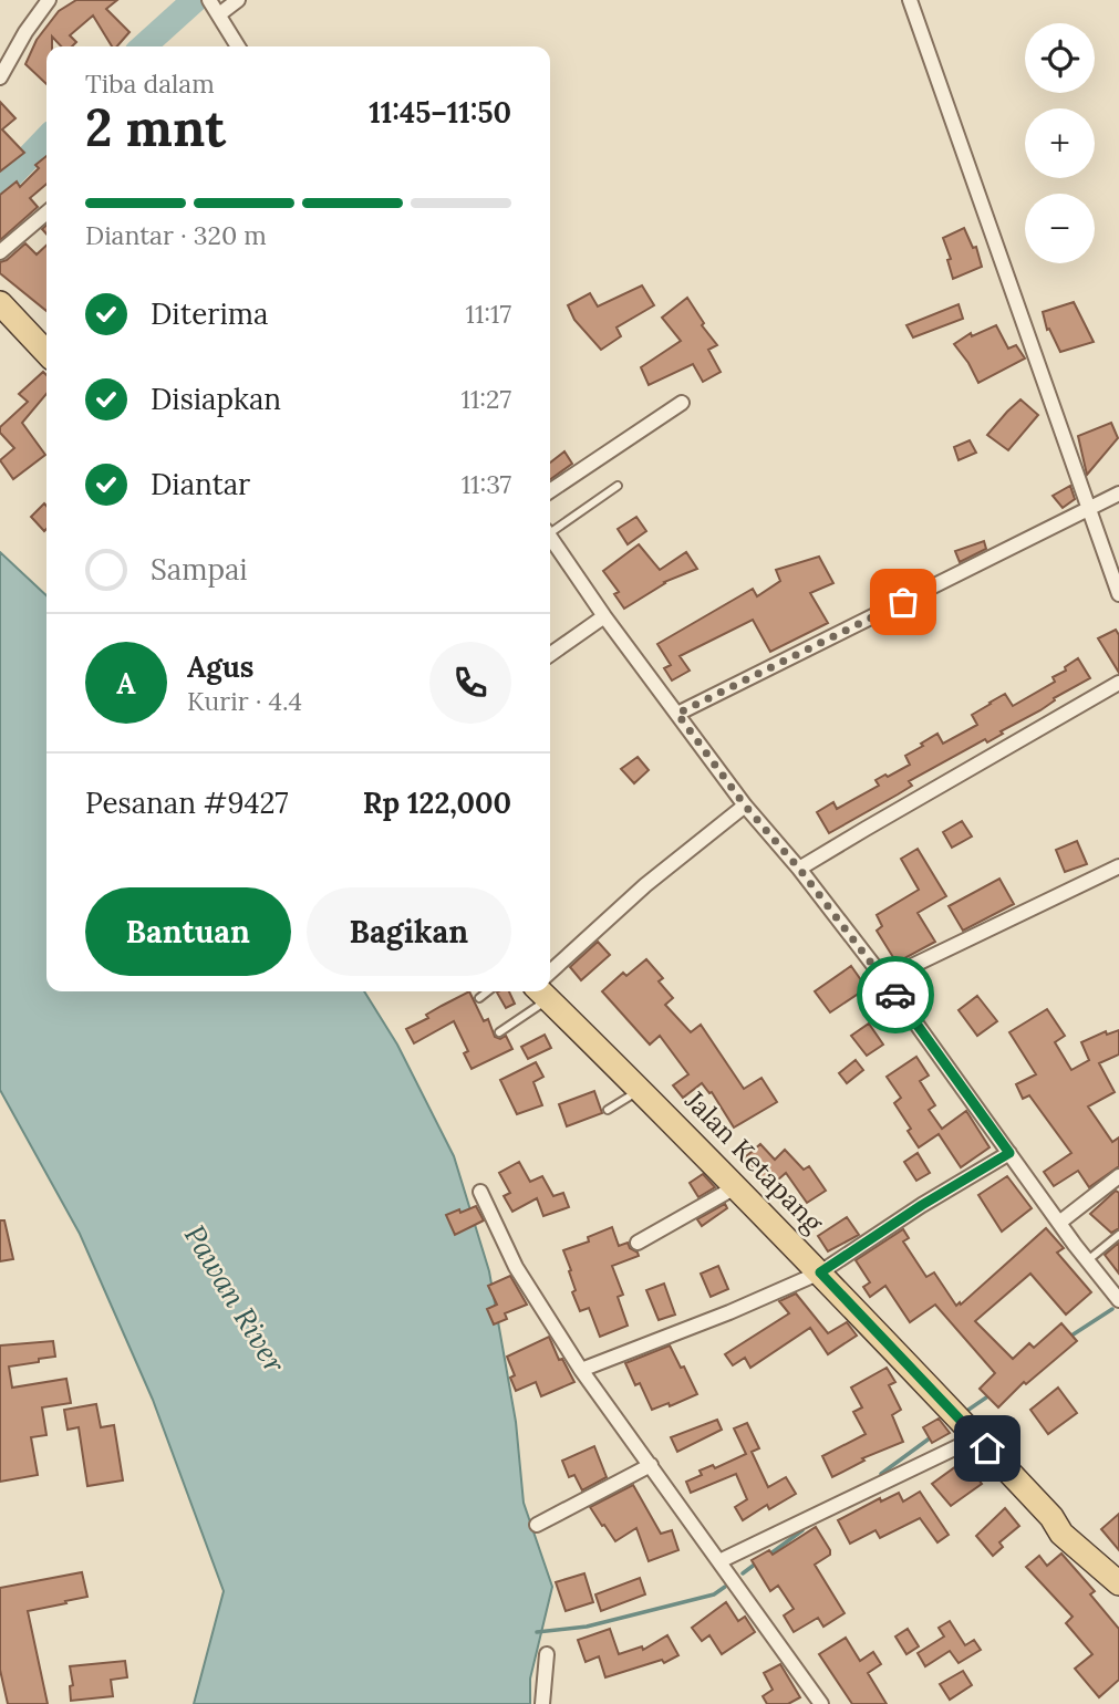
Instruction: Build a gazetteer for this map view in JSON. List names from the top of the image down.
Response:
{
  "streets": {
    "main road": ["Jalan Ketapang"]
  },
  "water": ["Pawan River"],
  "page": {
    "map_buttons": ["+", "−"],
    "heading": ["2 mnt", "Tiba dalam", "11:45–11:50"],
    "panel": [
      "Agus",
      "Kurir · 4.4",
      "Pesanan #9427",
      "Rp 122,000"
    ],
    "bar": "Diantar · 320 m",
    "list": [
      ["Diterima", "11:17"],
      ["Disiapkan", "11:27"],
      ["Diantar", "11:37"],
      "Sampai"
    ],
    "round": "A",
    "buttons": ["Bantuan", "Bagikan"]
  }
}
